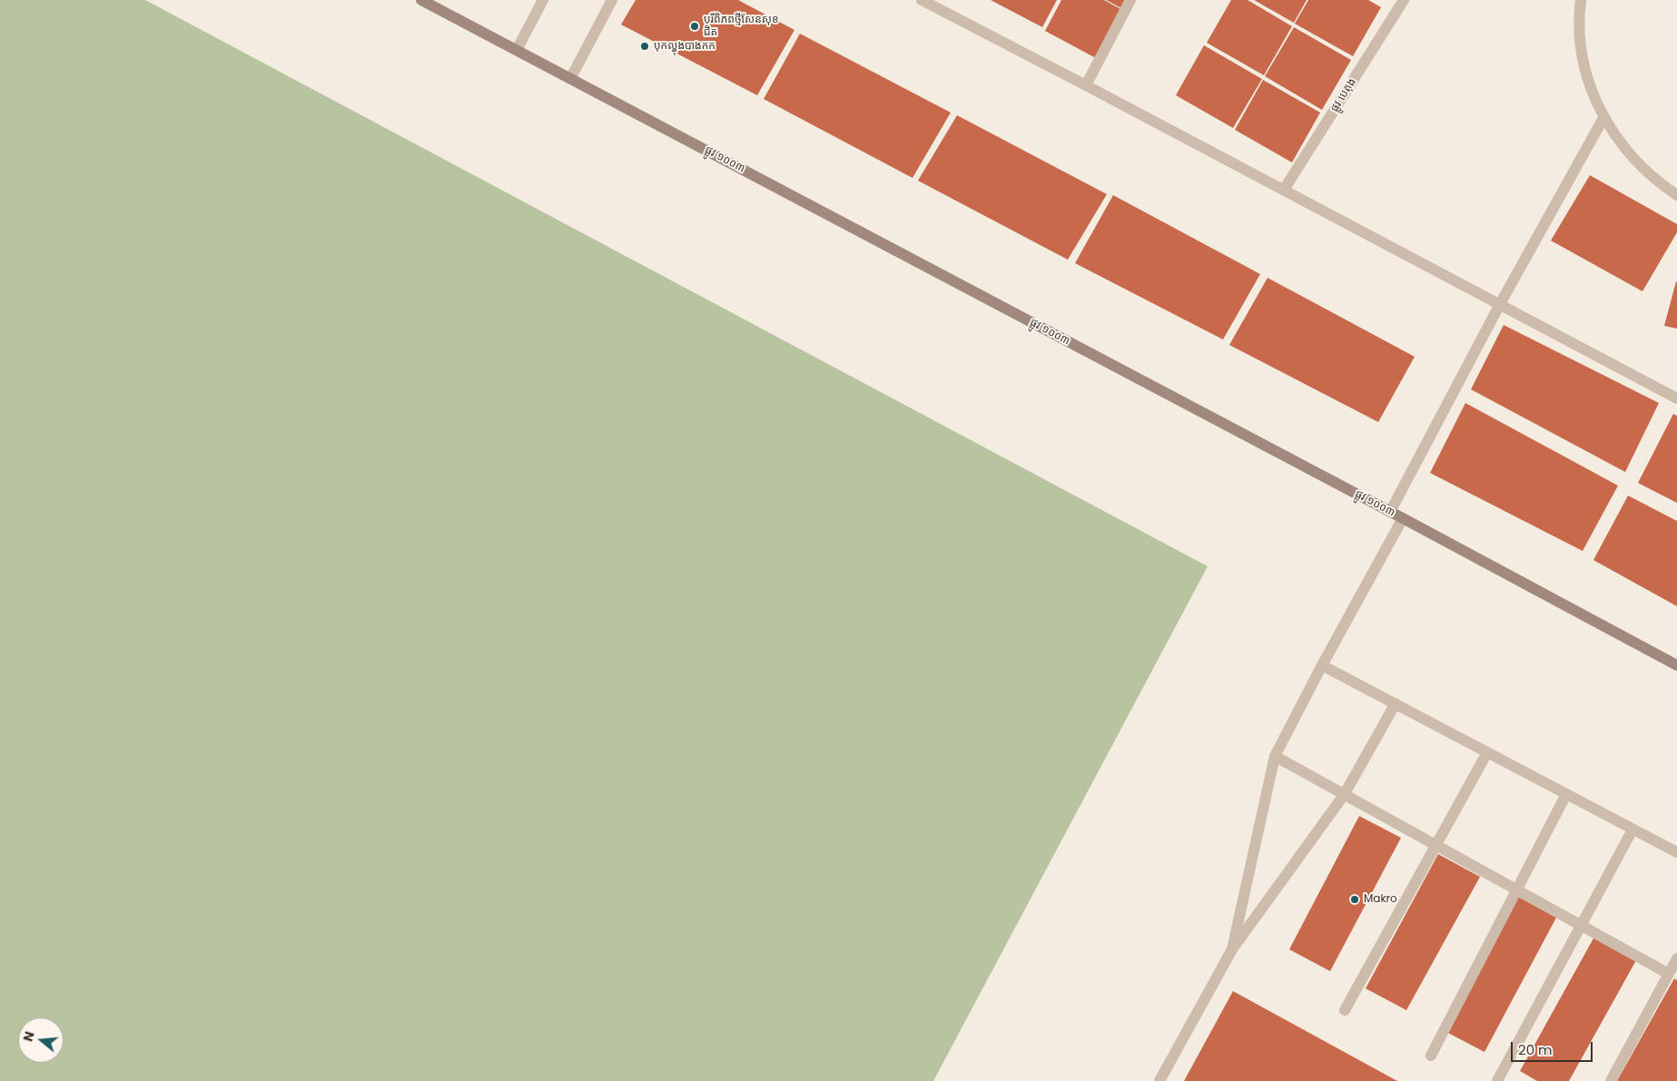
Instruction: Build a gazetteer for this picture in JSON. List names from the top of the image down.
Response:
{
  "streets": {
    "main road": ["ផ្លូវ ១០០៣"],
    "street": ["ផ្លូវ បេតុង"]
  },
  "places": ["បុរីពិភពថ្មីសែនសុខ ជិត", "បុកល្ហុងបាងកក", "Makro"],
  "scale_bar": "20 m",
  "north": "left"
}
